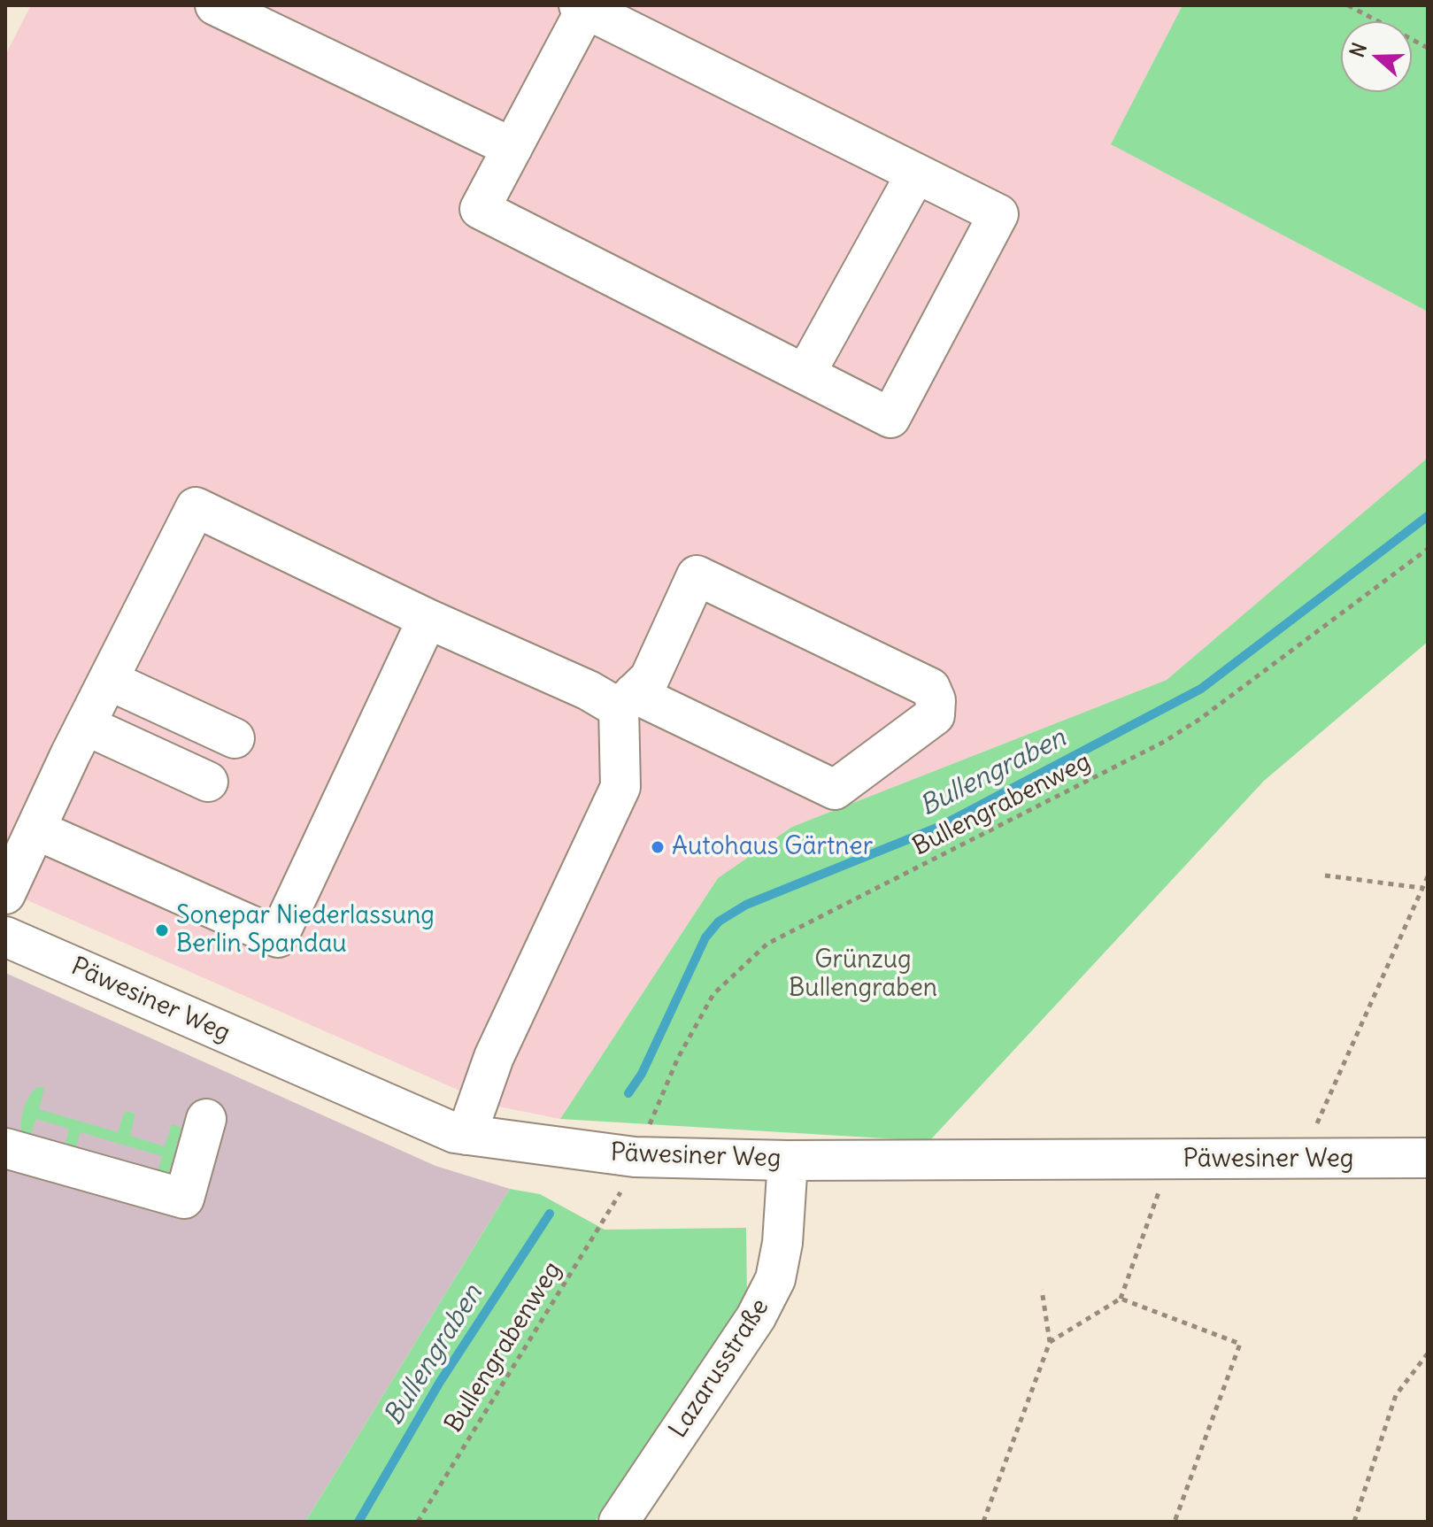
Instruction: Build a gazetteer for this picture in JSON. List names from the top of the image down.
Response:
{
  "streets": {
    "street": ["Päwesiner Weg", "Lazarusstraße"],
    "path": ["Bullengrabenweg"]
  },
  "crossings": [
    ["Päwesiner Weg", "Lazarusstraße"]
  ],
  "water": ["Bullengraben"],
  "parks": ["Grünzug Bullengraben"],
  "places": ["Autohaus Gärtner", "Sonepar Niederlassung Berlin Spandau"],
  "north": "left"
}
